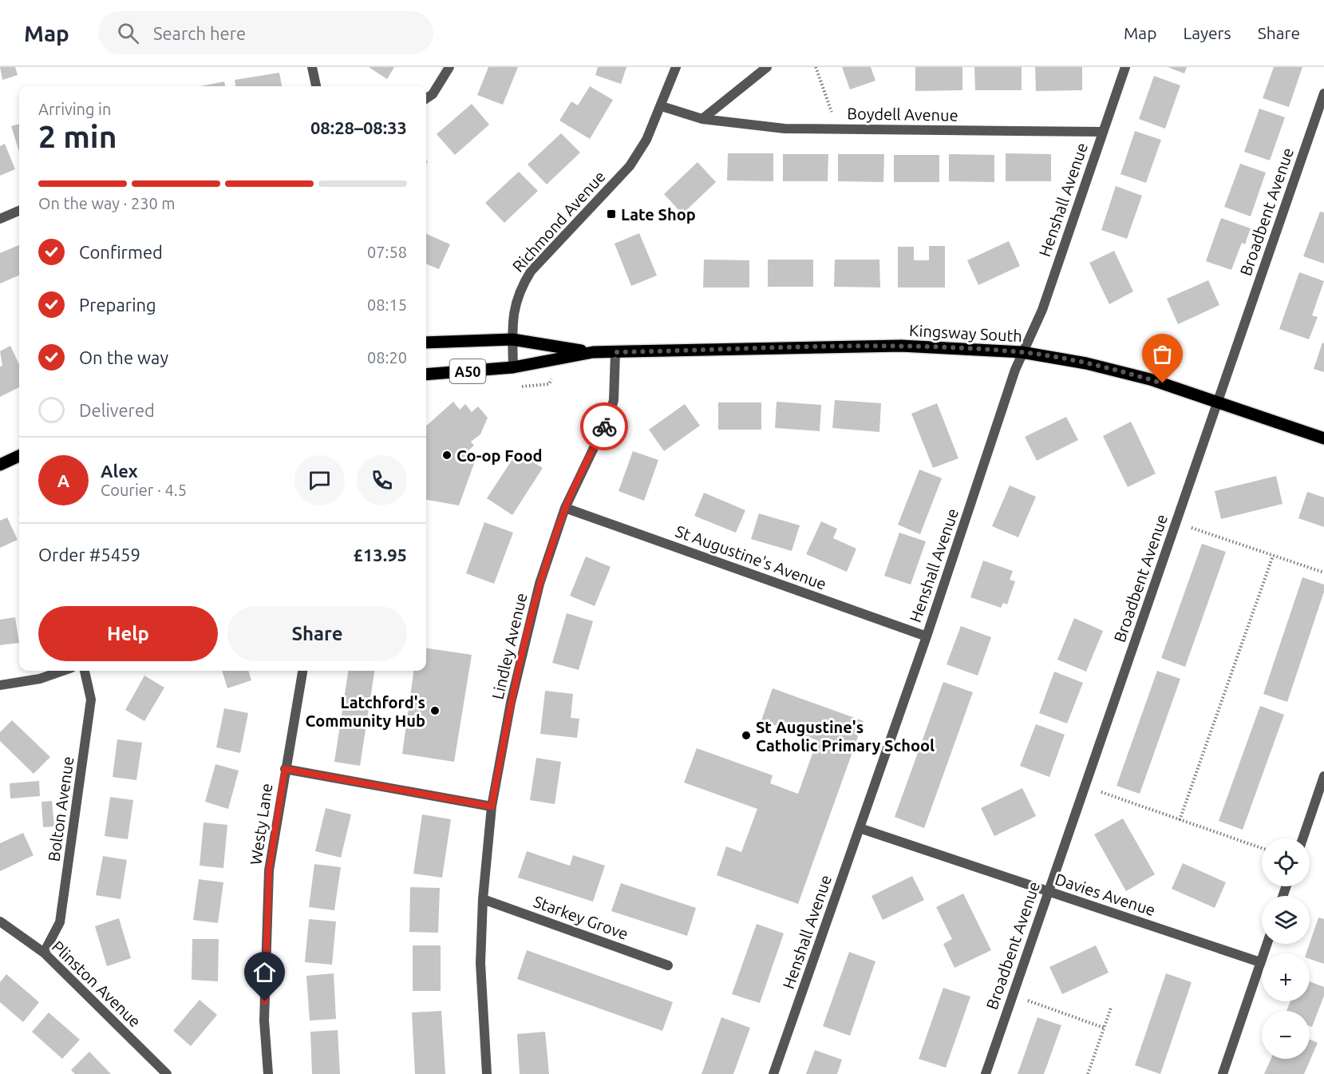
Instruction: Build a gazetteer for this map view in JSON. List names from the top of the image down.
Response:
{
  "streets": {
    "main road": ["Kingsway South", "A50"],
    "street": [
      "Boydell Avenue",
      "Henshall Avenue",
      "Broadbent Avenue",
      "Richmond Avenue",
      "St Augustine's Avenue",
      "Lindley Avenue",
      "Bolton Avenue",
      "Westy Lane",
      "Davies Avenue",
      "Starkey Grove",
      "Plinston Avenue"
    ]
  },
  "crossings": [
    ["Boydell Avenue", "Henshall Avenue"],
    ["Henshall Avenue", "Kingsway South"],
    ["Henshall Avenue", "St Augustine's Avenue"],
    ["Henshall Avenue", "Davies Avenue"],
    ["Broadbent Avenue", "Kingsway South"],
    ["Broadbent Avenue", "Davies Avenue"],
    ["Richmond Avenue", "Kingsway South"],
    ["Kingsway South", "Lindley Avenue"],
    ["St Augustine's Avenue", "Lindley Avenue"],
    ["Lindley Avenue", "Starkey Grove"],
    ["Bolton Avenue", "Plinston Avenue"]
  ],
  "places": {
    "transit": ["Late Shop"],
    "other": ["Co-op Food", "Latchford's Community Hub", "St Augustine's Catholic Primary School"]
  },
  "page": {
    "header": "Map",
    "search": "Search here",
    "nav": ["Map", "Layers", "Share"],
    "heading": ["2 min", "Arriving in", "08:28–08:33"],
    "panel": [
      "Alex",
      "Courier · 4.5",
      "Order #5459",
      "£13.95"
    ],
    "bar": "On the way · 230 m",
    "list": [
      ["Confirmed", "07:58"],
      ["Preparing", "08:15"],
      ["On the way", "08:20"],
      "Delivered"
    ],
    "round": "A",
    "buttons": ["Help", "Share"],
    "map_buttons": ["+", "−"]
  }
}
